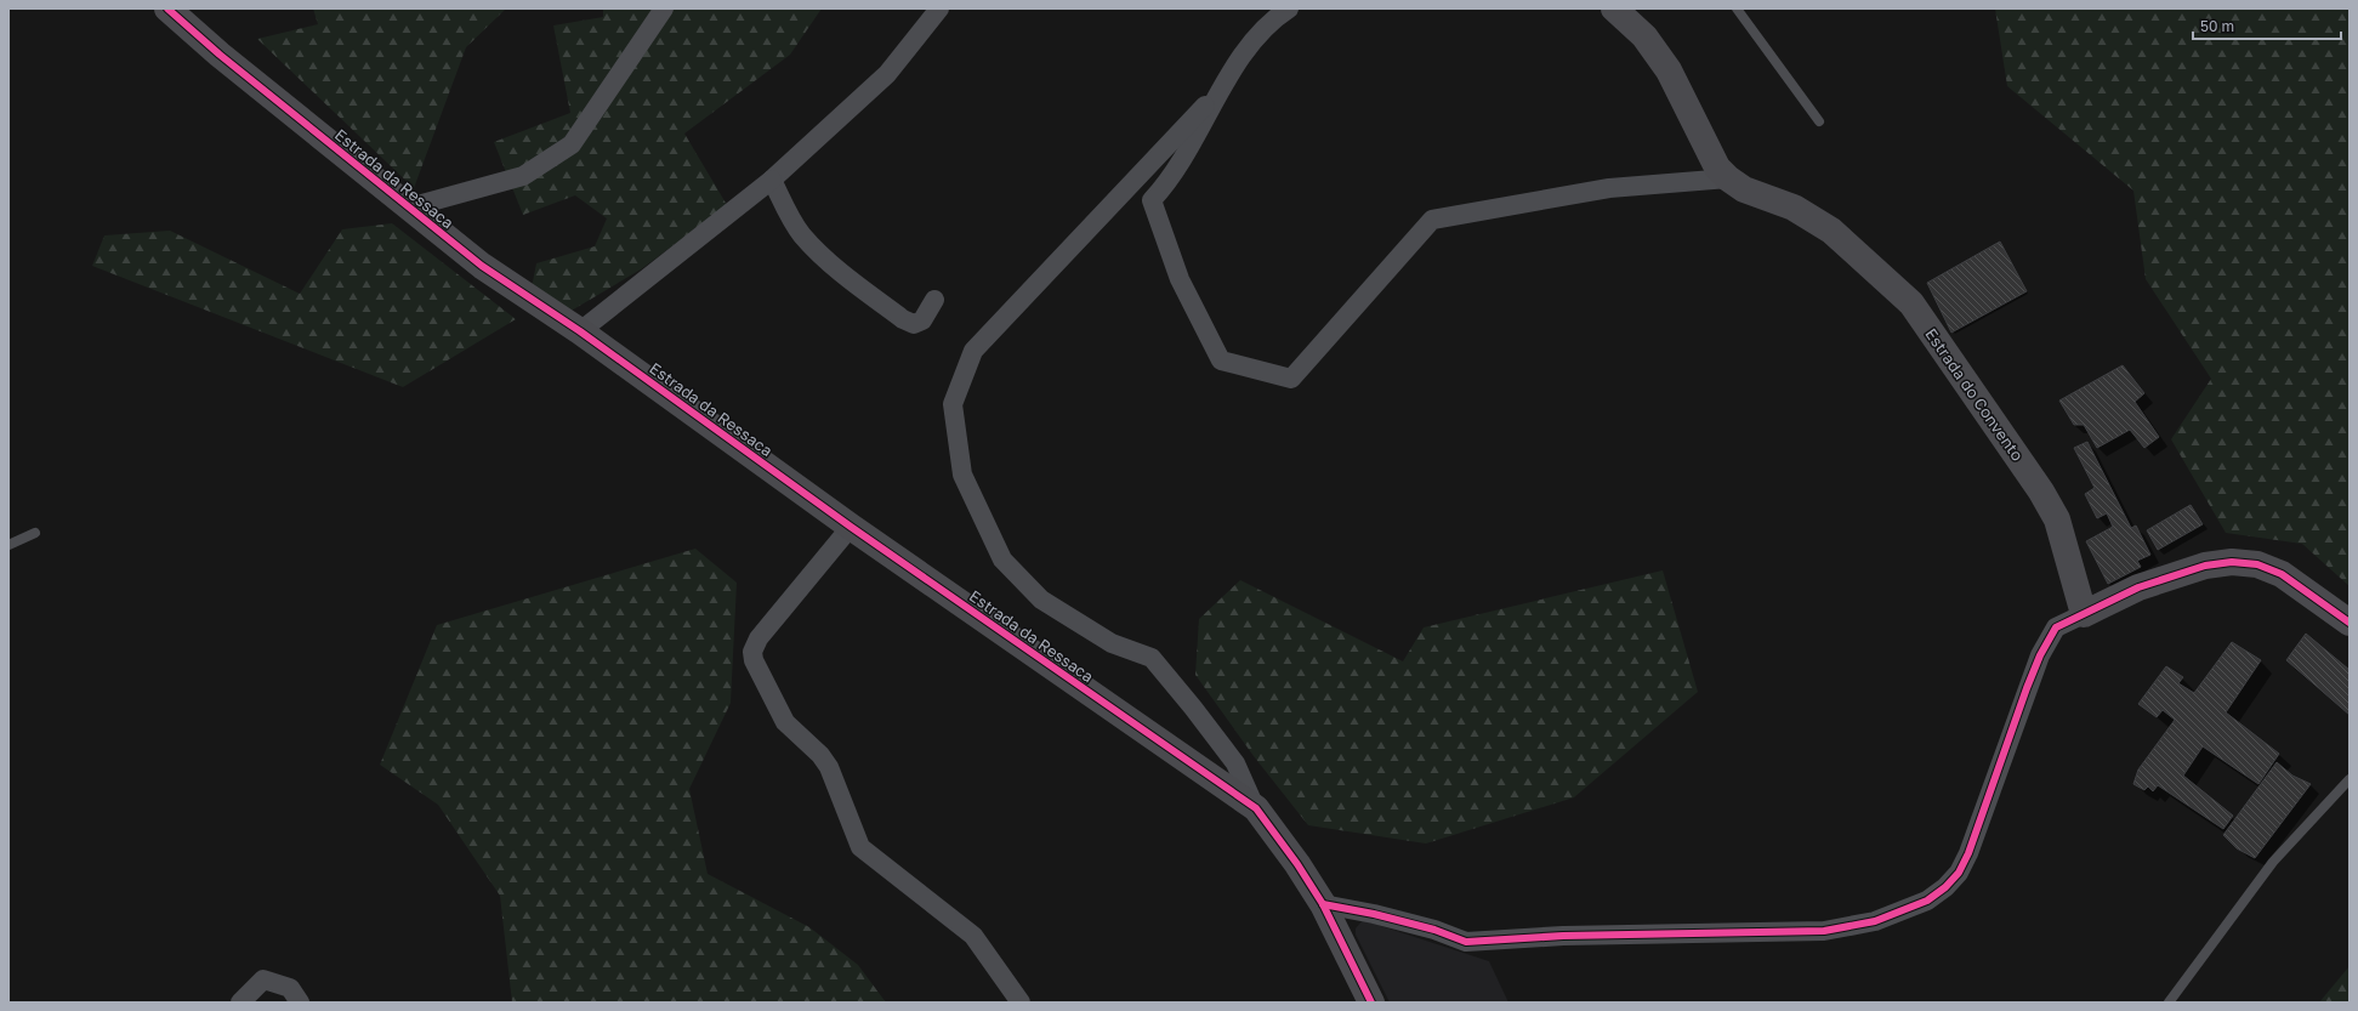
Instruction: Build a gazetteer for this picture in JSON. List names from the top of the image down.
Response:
{
  "streets": {
    "street": ["Estrada da Ressaca", "Estrada do Convento"]
  },
  "scale_bar": "50 m"
}
